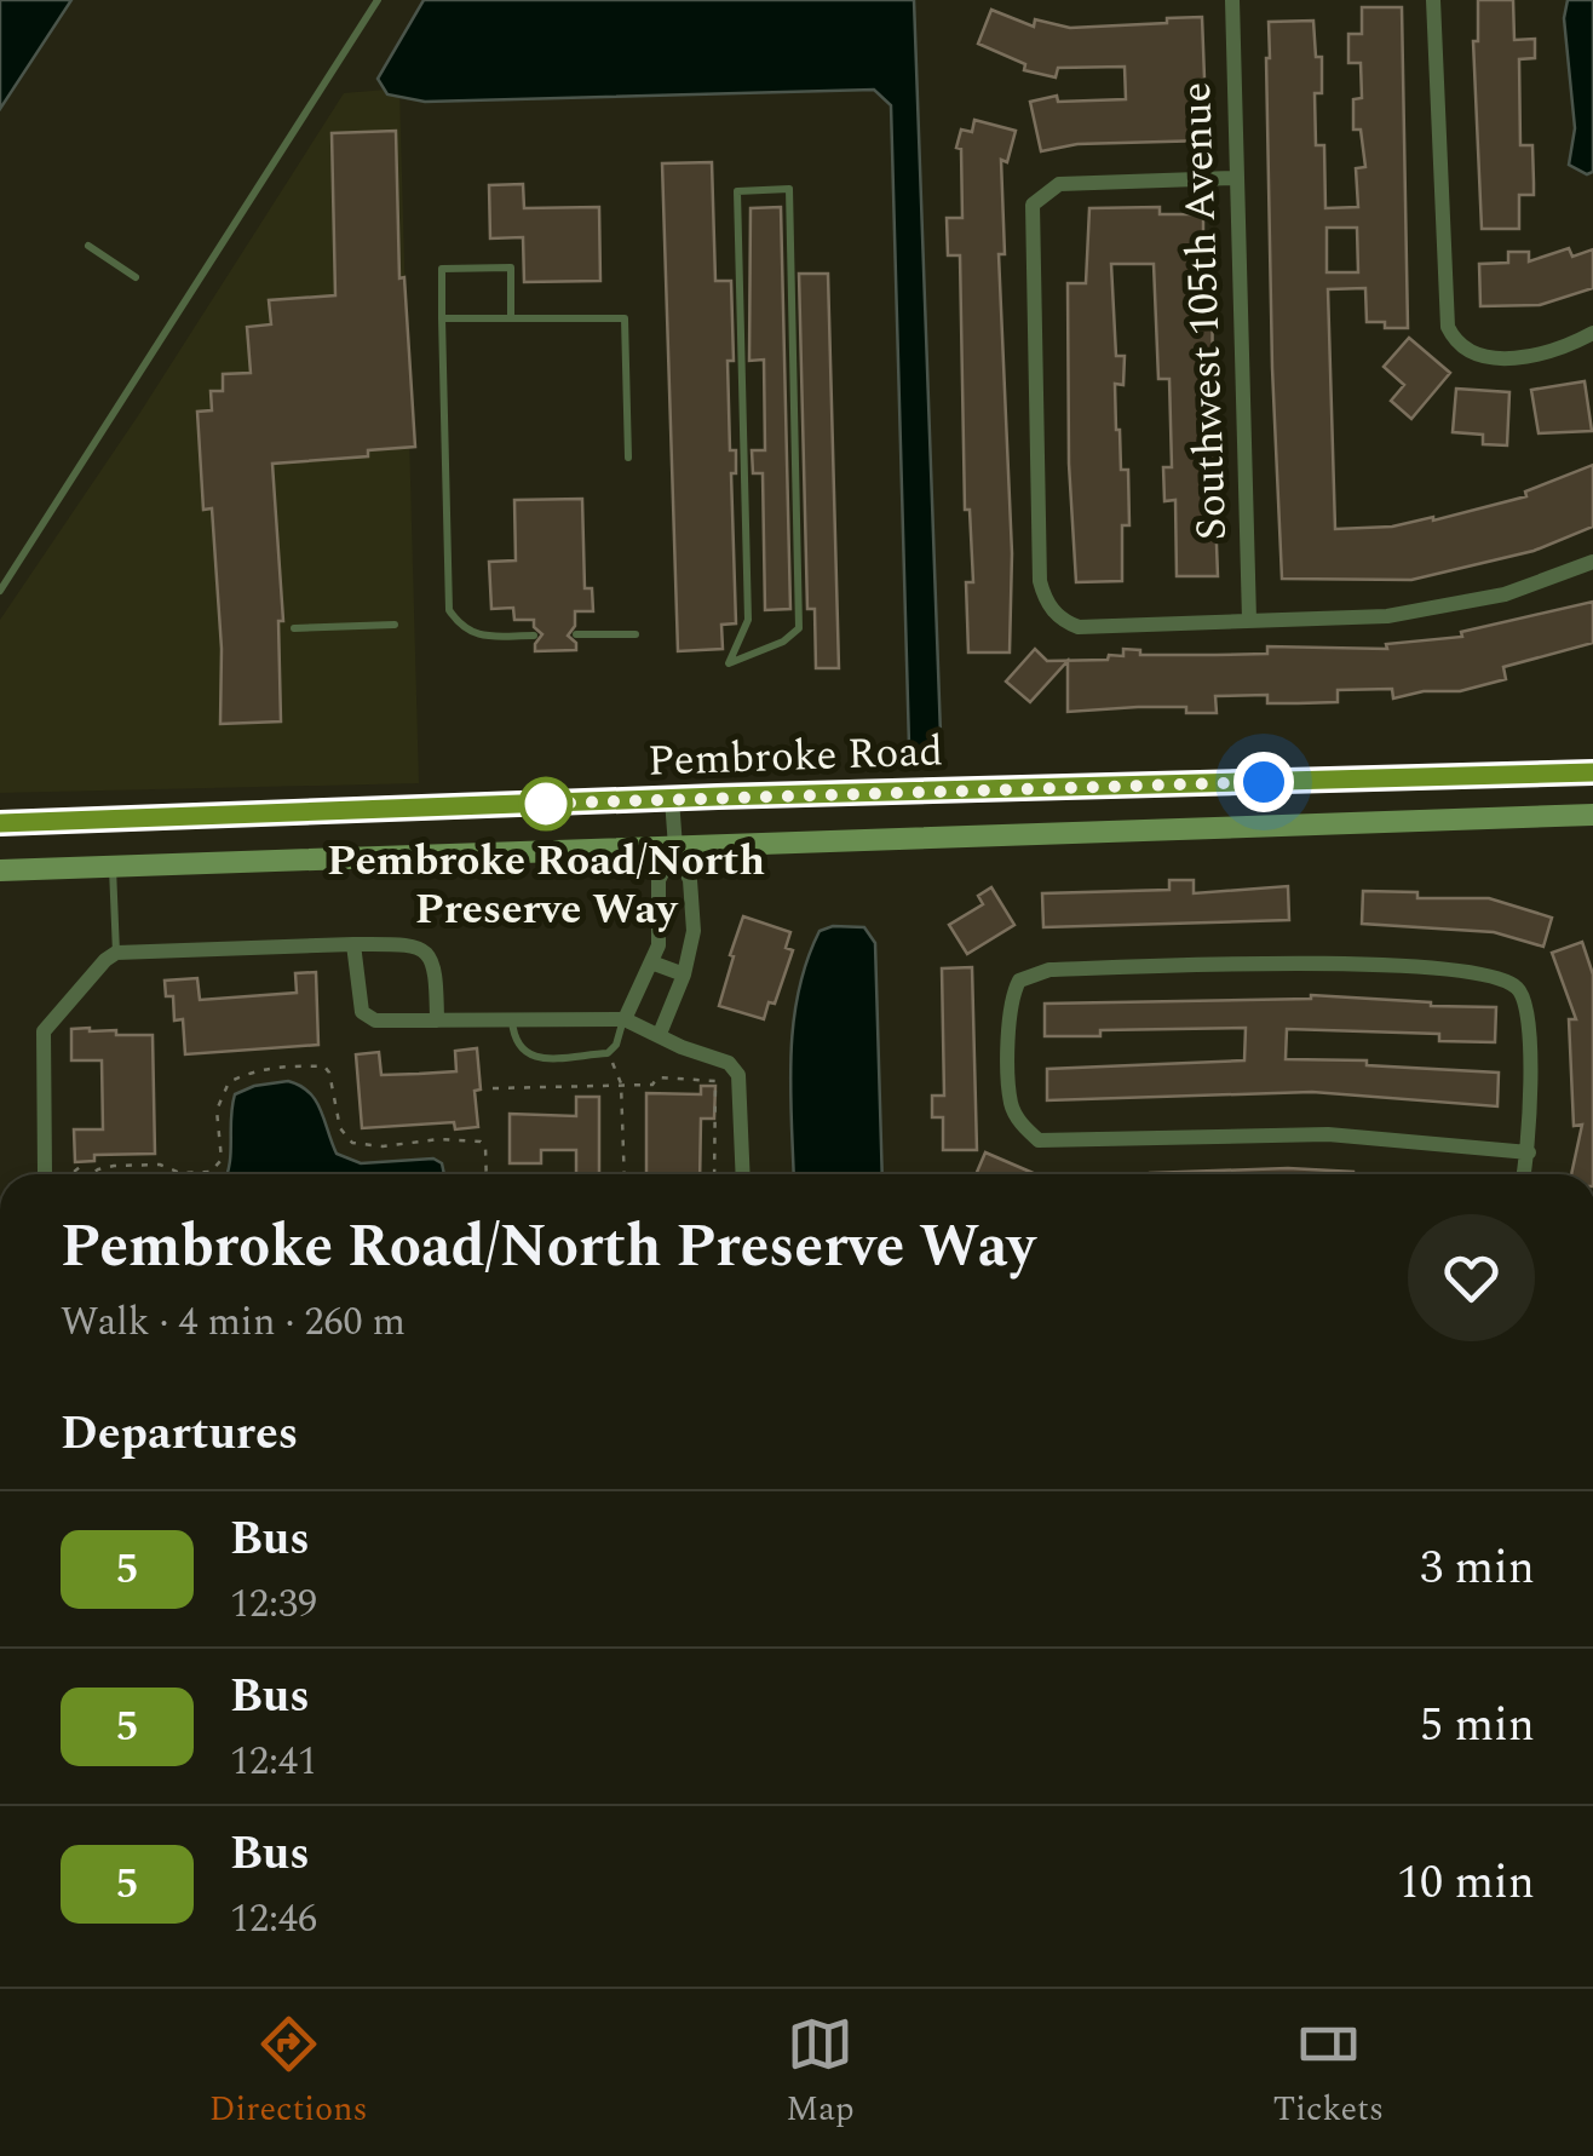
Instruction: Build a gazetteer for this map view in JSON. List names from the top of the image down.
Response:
{
  "streets": {
    "main road": ["Pembroke Road"],
    "street": ["Southwest 105th Avenue"]
  },
  "places": ["Pembroke Road/North Preserve Way"],
  "lines": ["bus line 5"],
  "page": {
    "heading": [
      ["Pembroke Road/North Preserve Way", "Walk · 4 min · 260 m"],
      "Departures"
    ],
    "list": [
      {
        "mark": "5",
        "name": "Bus",
        "note": "12:39",
        "value": "3 min"
      },
      {
        "mark": "5",
        "name": "Bus",
        "note": "12:41",
        "value": "5 min"
      },
      {
        "mark": "5",
        "name": "Bus",
        "note": "12:46",
        "value": "10 min"
      }
    ],
    "tabs": ["Directions", "Map", "Tickets"]
  }
}
